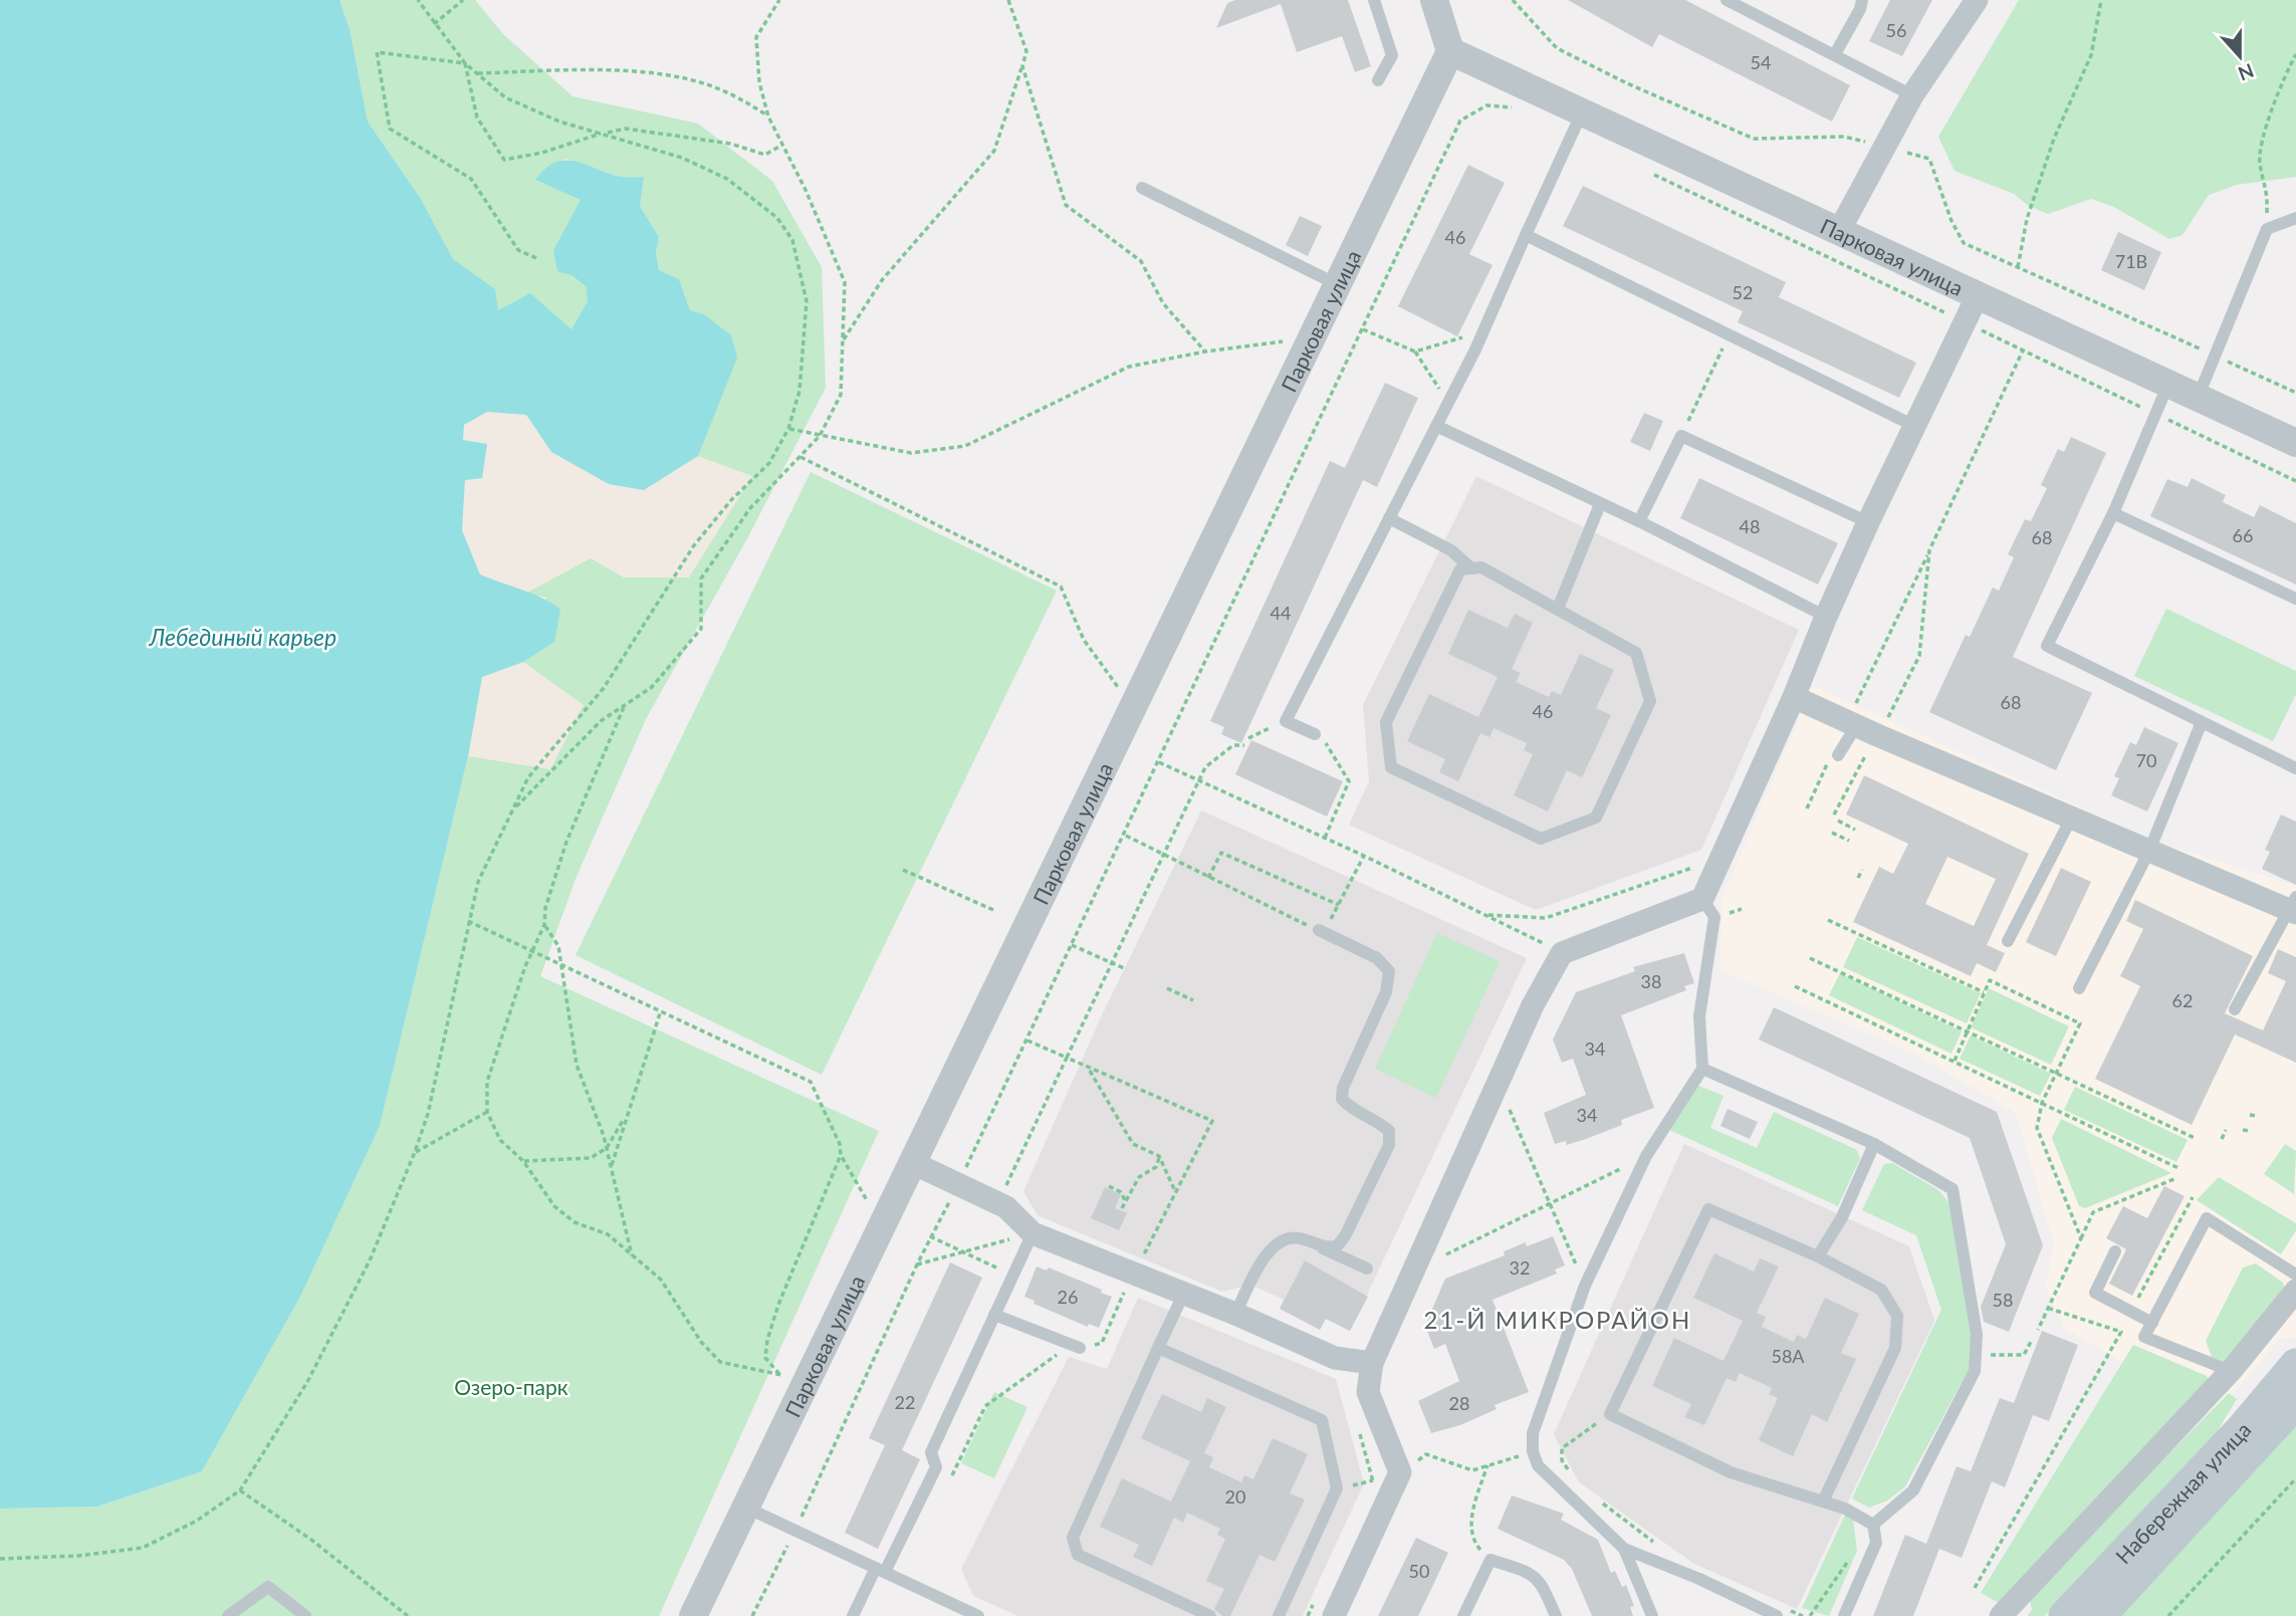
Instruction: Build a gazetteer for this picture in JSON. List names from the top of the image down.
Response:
{
  "streets": {
    "main road": ["Набережная улица"],
    "street": ["Парковая улица"]
  },
  "districts": ["21-Й МИКРОРАЙОН"],
  "water": ["Лебединый карьер"],
  "parks": ["Озеро-парк"],
  "house_numbers": [
    "56",
    "54",
    "46",
    "71В",
    "52",
    "48",
    "66",
    "68",
    "44",
    "68",
    "46",
    "70",
    "38",
    "62",
    "34",
    "34",
    "32",
    "26",
    "58",
    "58А",
    "22",
    "28",
    "20",
    "50"
  ],
  "north": "bottom"
}
